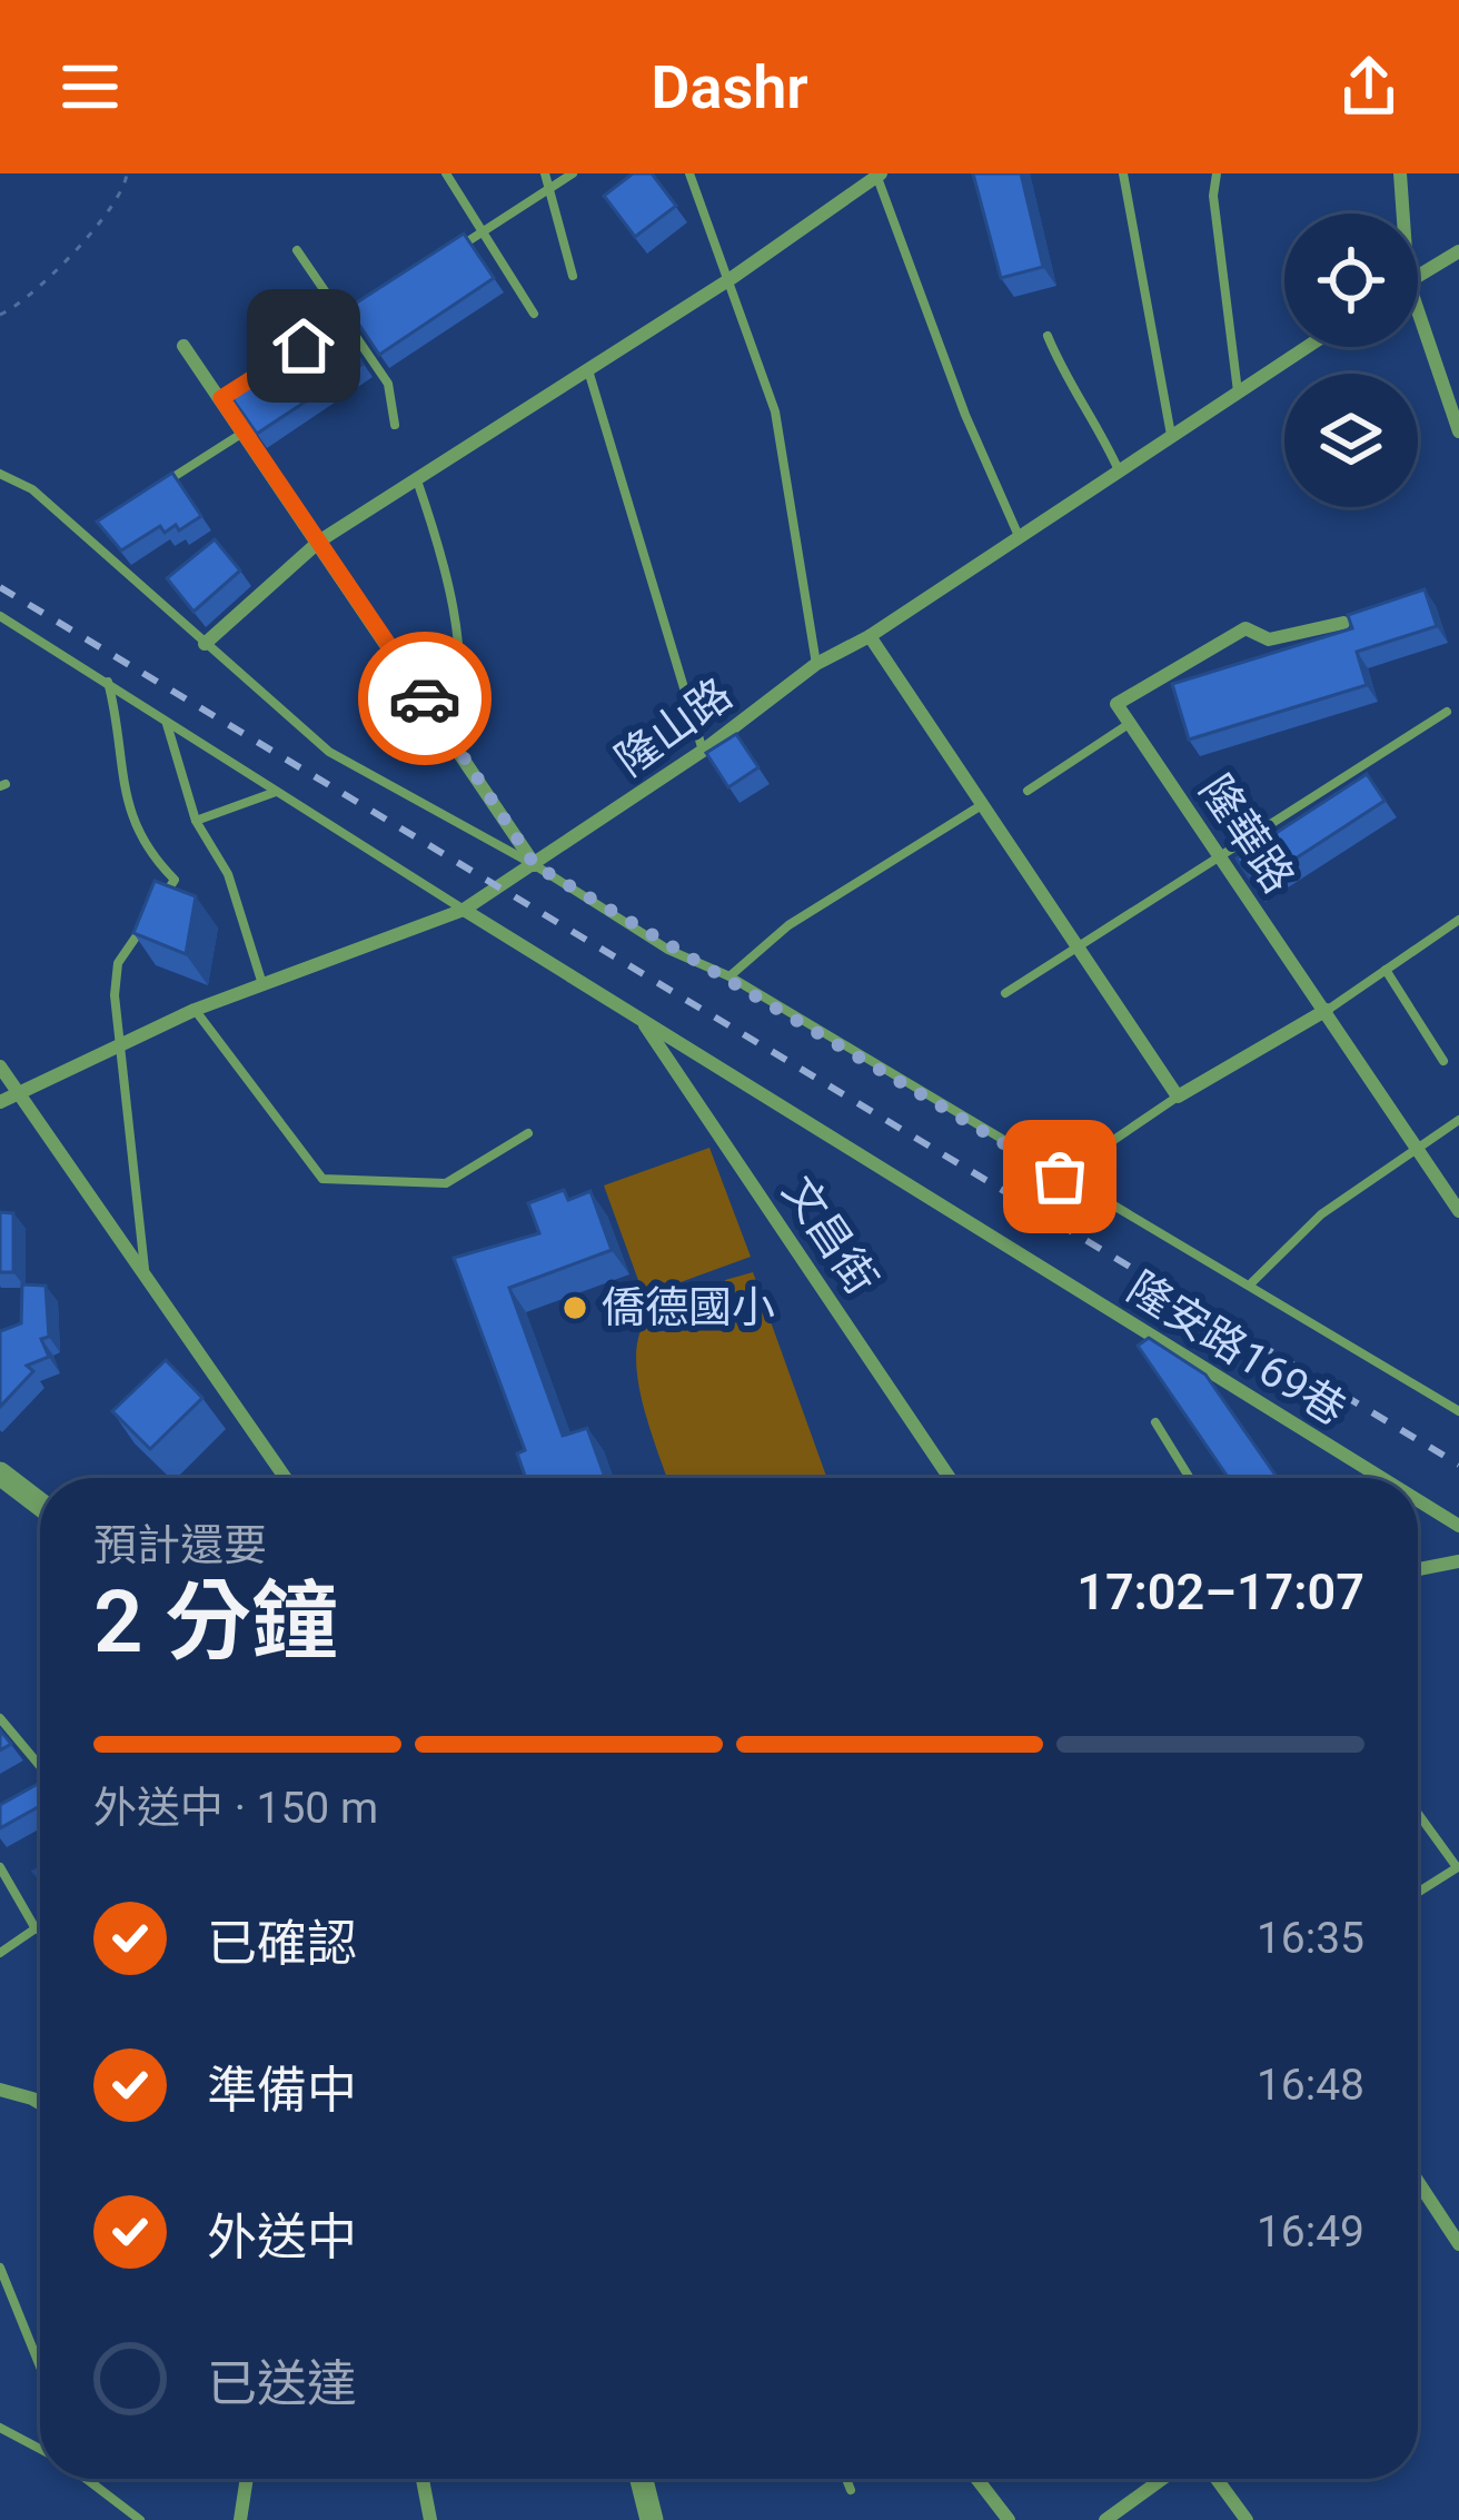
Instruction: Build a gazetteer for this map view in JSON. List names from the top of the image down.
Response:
{
  "streets": {
    "street": [
      "隆山路",
      "隆華路",
      "文昌街",
      "隆安路169巷"
    ]
  },
  "crossings": [
    ["隆山路", "隆安路169巷"],
    ["文昌街", "隆安路169巷"]
  ],
  "places": ["僑德國小"],
  "page": {
    "header": "Dashr",
    "heading": ["2 分鐘", "預計還要", "17:02–17:07"],
    "bar": "外送中 · 150 m",
    "list": [
      ["已確認", "16:35"],
      ["準備中", "16:48"],
      ["外送中", "16:49"],
      "已送達"
    ]
  }
}
